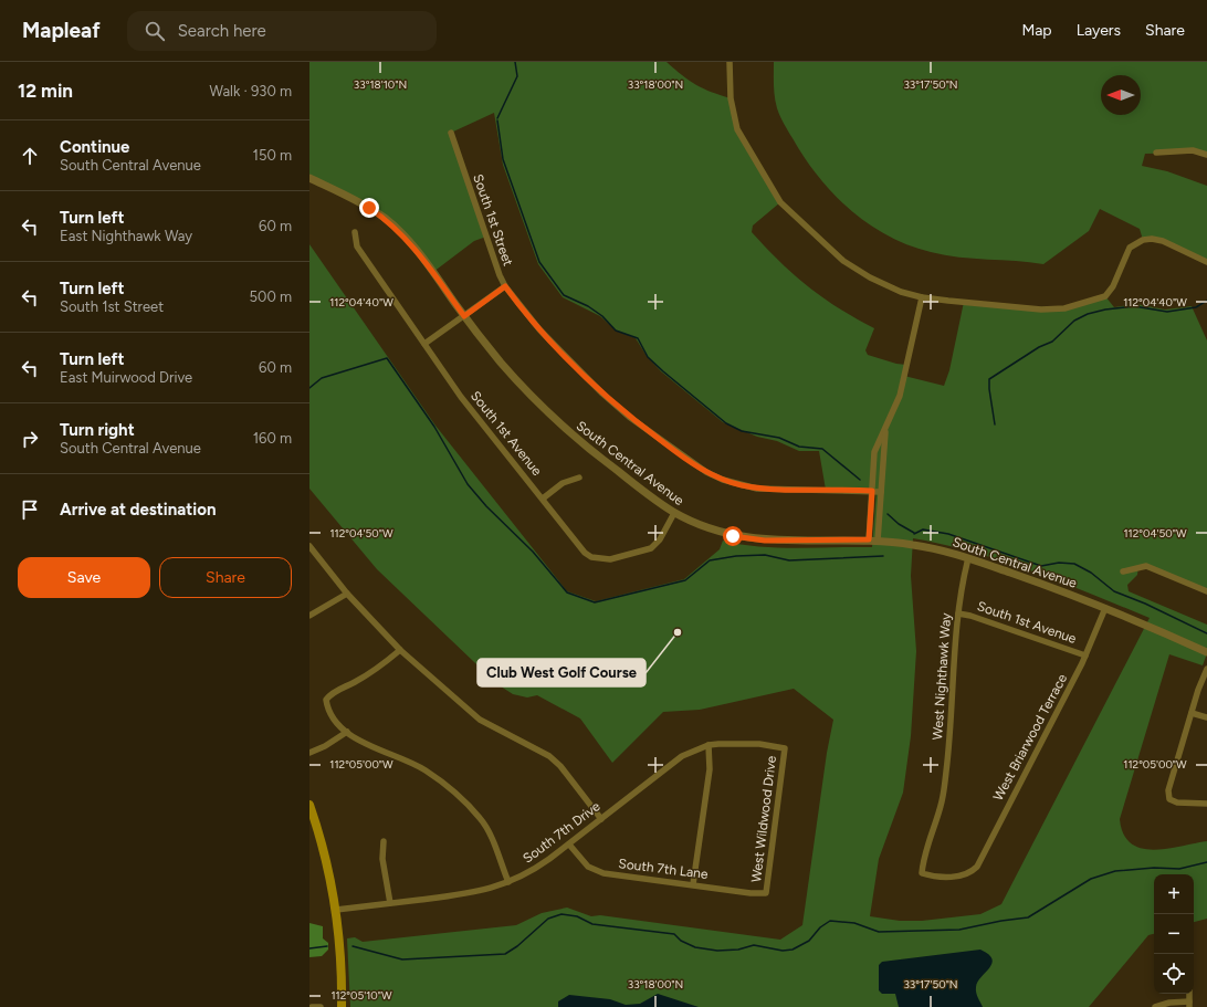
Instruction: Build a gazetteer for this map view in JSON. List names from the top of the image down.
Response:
{
  "streets": {
    "street": [
      "South 1st Street",
      "South 1st Avenue",
      "South Central Avenue",
      "West Nighthawk Way",
      "West Briarwood Terrace",
      "West Wildwood Drive",
      "South 7th Drive",
      "South 7th Lane"
    ]
  },
  "crossings": [
    ["South 1st Avenue", "South Central Avenue"],
    ["South 1st Avenue", "West Nighthawk Way"],
    ["South 1st Avenue", "West Briarwood Terrace"],
    ["South Central Avenue", "West Nighthawk Way"],
    ["South Central Avenue", "West Briarwood Terrace"],
    ["West Nighthawk Way", "West Briarwood Terrace"],
    ["West Wildwood Drive", "South 7th Drive"],
    ["West Wildwood Drive", "South 7th Lane"],
    ["South 7th Drive", "South 7th Lane"]
  ],
  "places": ["Club West Golf Course"],
  "north": "left",
  "page": {
    "header": "Mapleaf",
    "search": "Search here",
    "nav": ["Map", "Layers", "Share"],
    "heading": ["12 min", "Walk · 930 m"],
    "list": [
      ["Continue", "South Central Avenue", "150 m"],
      ["Turn left", "East Nighthawk Way", "60 m"],
      ["Turn left", "South 1st Street", "500 m"],
      ["Turn left", "East Muirwood Drive", "60 m"],
      ["Turn right", "South Central Avenue", "160 m"],
      "Arrive at destination"
    ],
    "buttons": ["Save", "Share"],
    "map_buttons": ["+", "−"]
  },
  "coordinates": [
    "33°18'10\"N",
    "33°18'00\"N",
    "33°17'50\"N",
    "112°04'40\"W",
    "112°04'50\"W",
    "112°05'00\"W",
    "112°05'10\"W"
  ]
}
